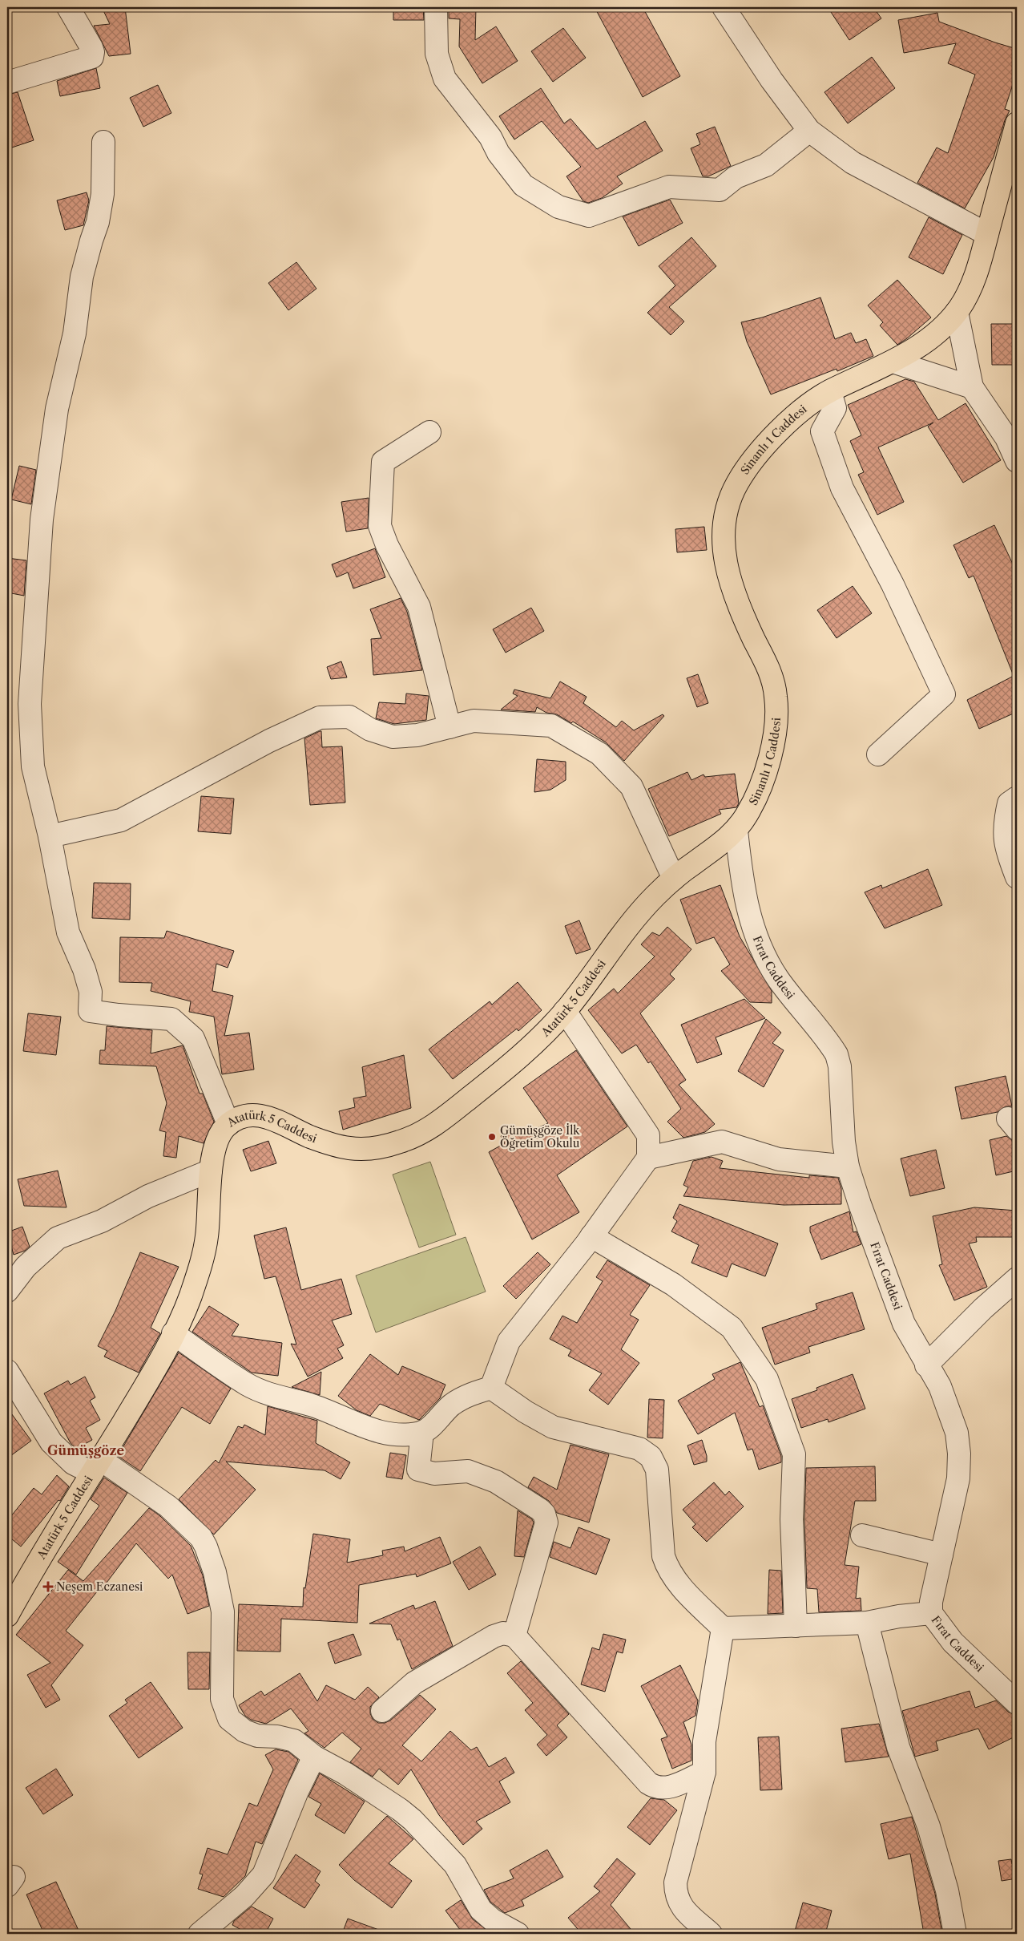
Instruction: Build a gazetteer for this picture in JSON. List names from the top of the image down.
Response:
{
  "streets": {
    "main road": ["Sinanlı 1 Caddesi", "Atatürk 5 Caddesi"],
    "street": ["Fırat Caddesi"]
  },
  "crossings": [
    ["Sinanlı 1 Caddesi", "Fırat Caddesi"],
    ["Sinanlı 1 Caddesi", "Atatürk 5 Caddesi"],
    ["Fırat Caddesi", "Atatürk 5 Caddesi"]
  ],
  "districts": ["Gümüşgöze"],
  "places": {
    "other": ["Gümüşgöze İlk Öğretim Okulu"],
    "health": ["Neşem Eczanesi"]
  }
}
